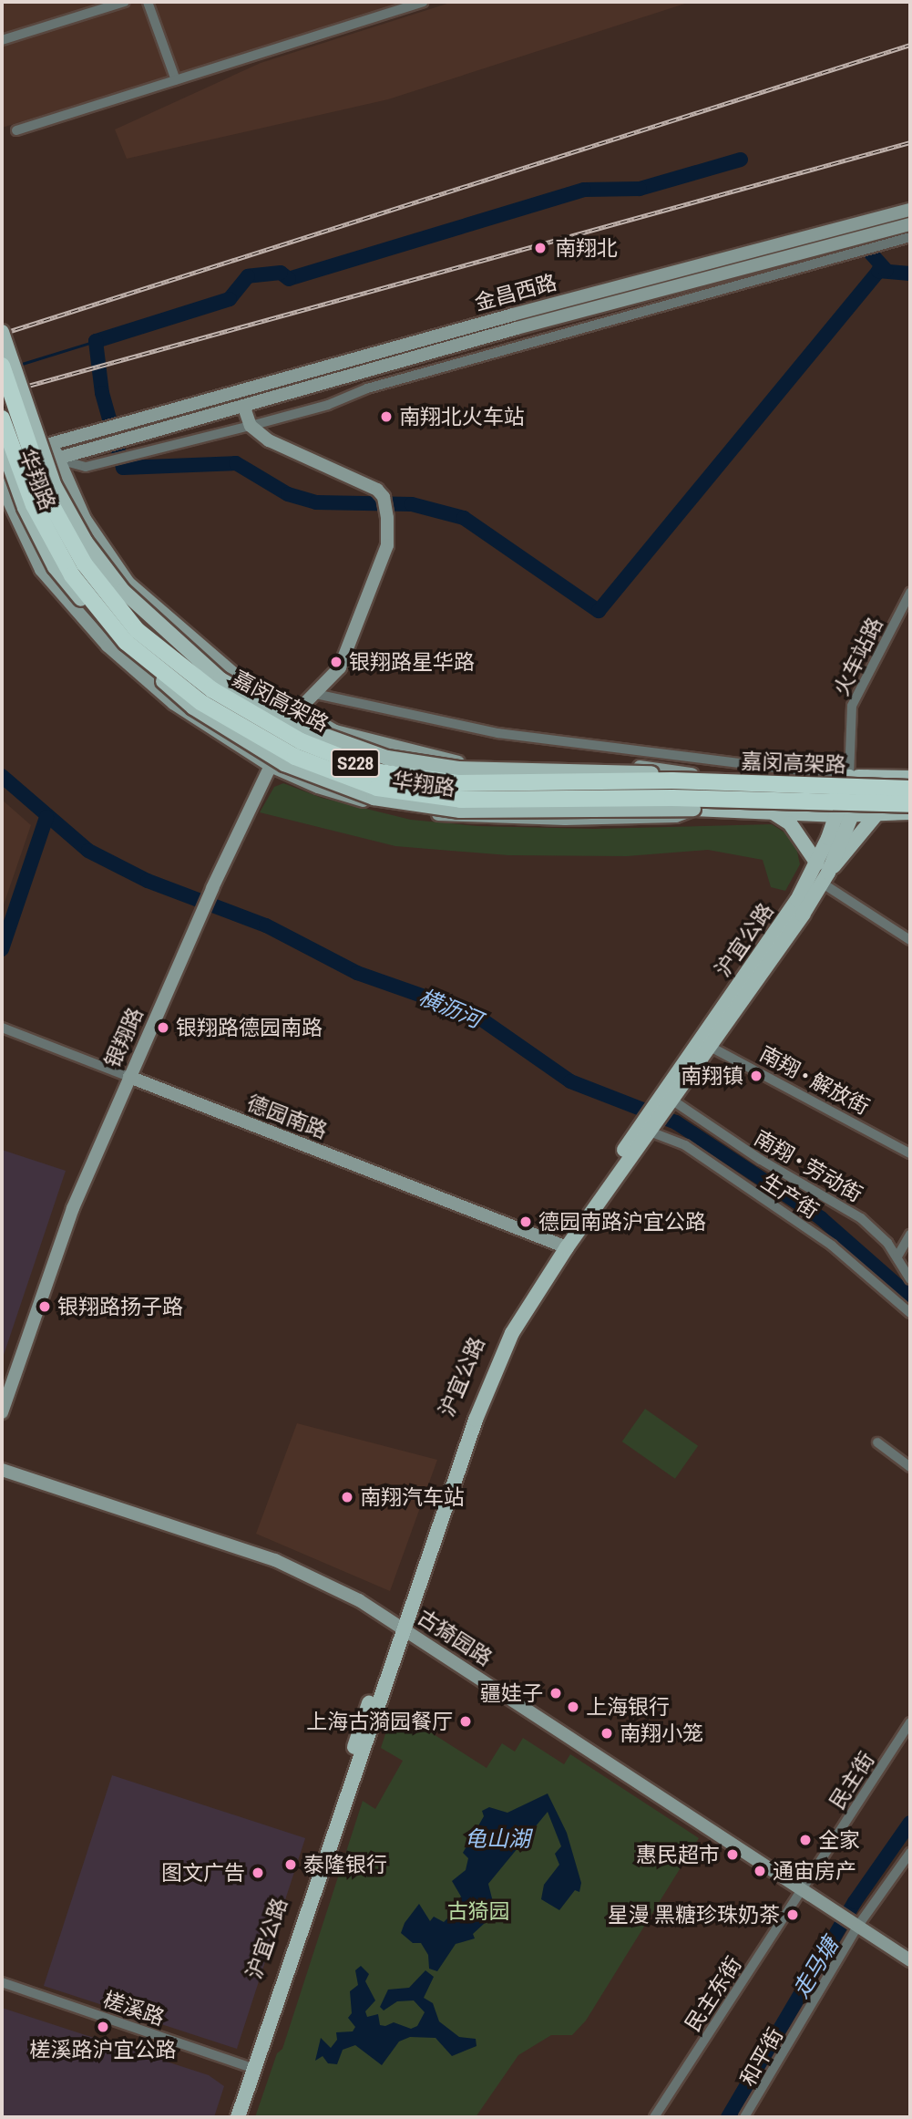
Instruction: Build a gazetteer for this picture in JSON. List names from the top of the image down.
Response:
{
  "streets": {
    "highway": ["嘉闵高架路", "S228"],
    "main road": [
      "金昌西路",
      "华翔路",
      "沪宜公路",
      "银翔路",
      "德园南路",
      "古猗园路"
    ],
    "street": [
      "火车站路",
      "南翔 • 解放街",
      "南翔 • 劳动街",
      "生产街",
      "民主街",
      "民主东街",
      "槎溪路",
      "和平街"
    ]
  },
  "crossings": [
    ["华翔路", "火车站路"],
    ["华翔路", "沪宜公路"],
    ["火车站路", "沪宜公路"],
    ["沪宜公路", "南翔 • 解放街"],
    ["沪宜公路", "德园南路"],
    ["沪宜公路", "南翔 • 劳动街"],
    ["沪宜公路", "生产街"],
    ["沪宜公路", "古猗园路"],
    ["沪宜公路", "槎溪路"],
    ["银翔路", "德园南路"],
    ["古猗园路", "民主街"],
    ["古猗园路", "民主东街"],
    ["古猗园路", "和平街"],
    ["民主街", "民主东街"]
  ],
  "water": ["横沥河", "龟山湖", "走马塘"],
  "parks": ["古猗园"],
  "places": [
    "南翔北",
    "南翔北火车站",
    "银翔路星华路",
    "银翔路德园南路",
    "南翔镇",
    "德园南路沪宜公路",
    "银翔路扬子路",
    "南翔汽车站",
    "疆娃子",
    "上海银行",
    "上海古漪园餐厅",
    "南翔小笼",
    "全家",
    "惠民超市",
    "泰隆银行",
    "通宙房产",
    "图文广告",
    "星漫 黑糖珍珠奶茶",
    "槎溪路沪宜公路"
  ]
}
